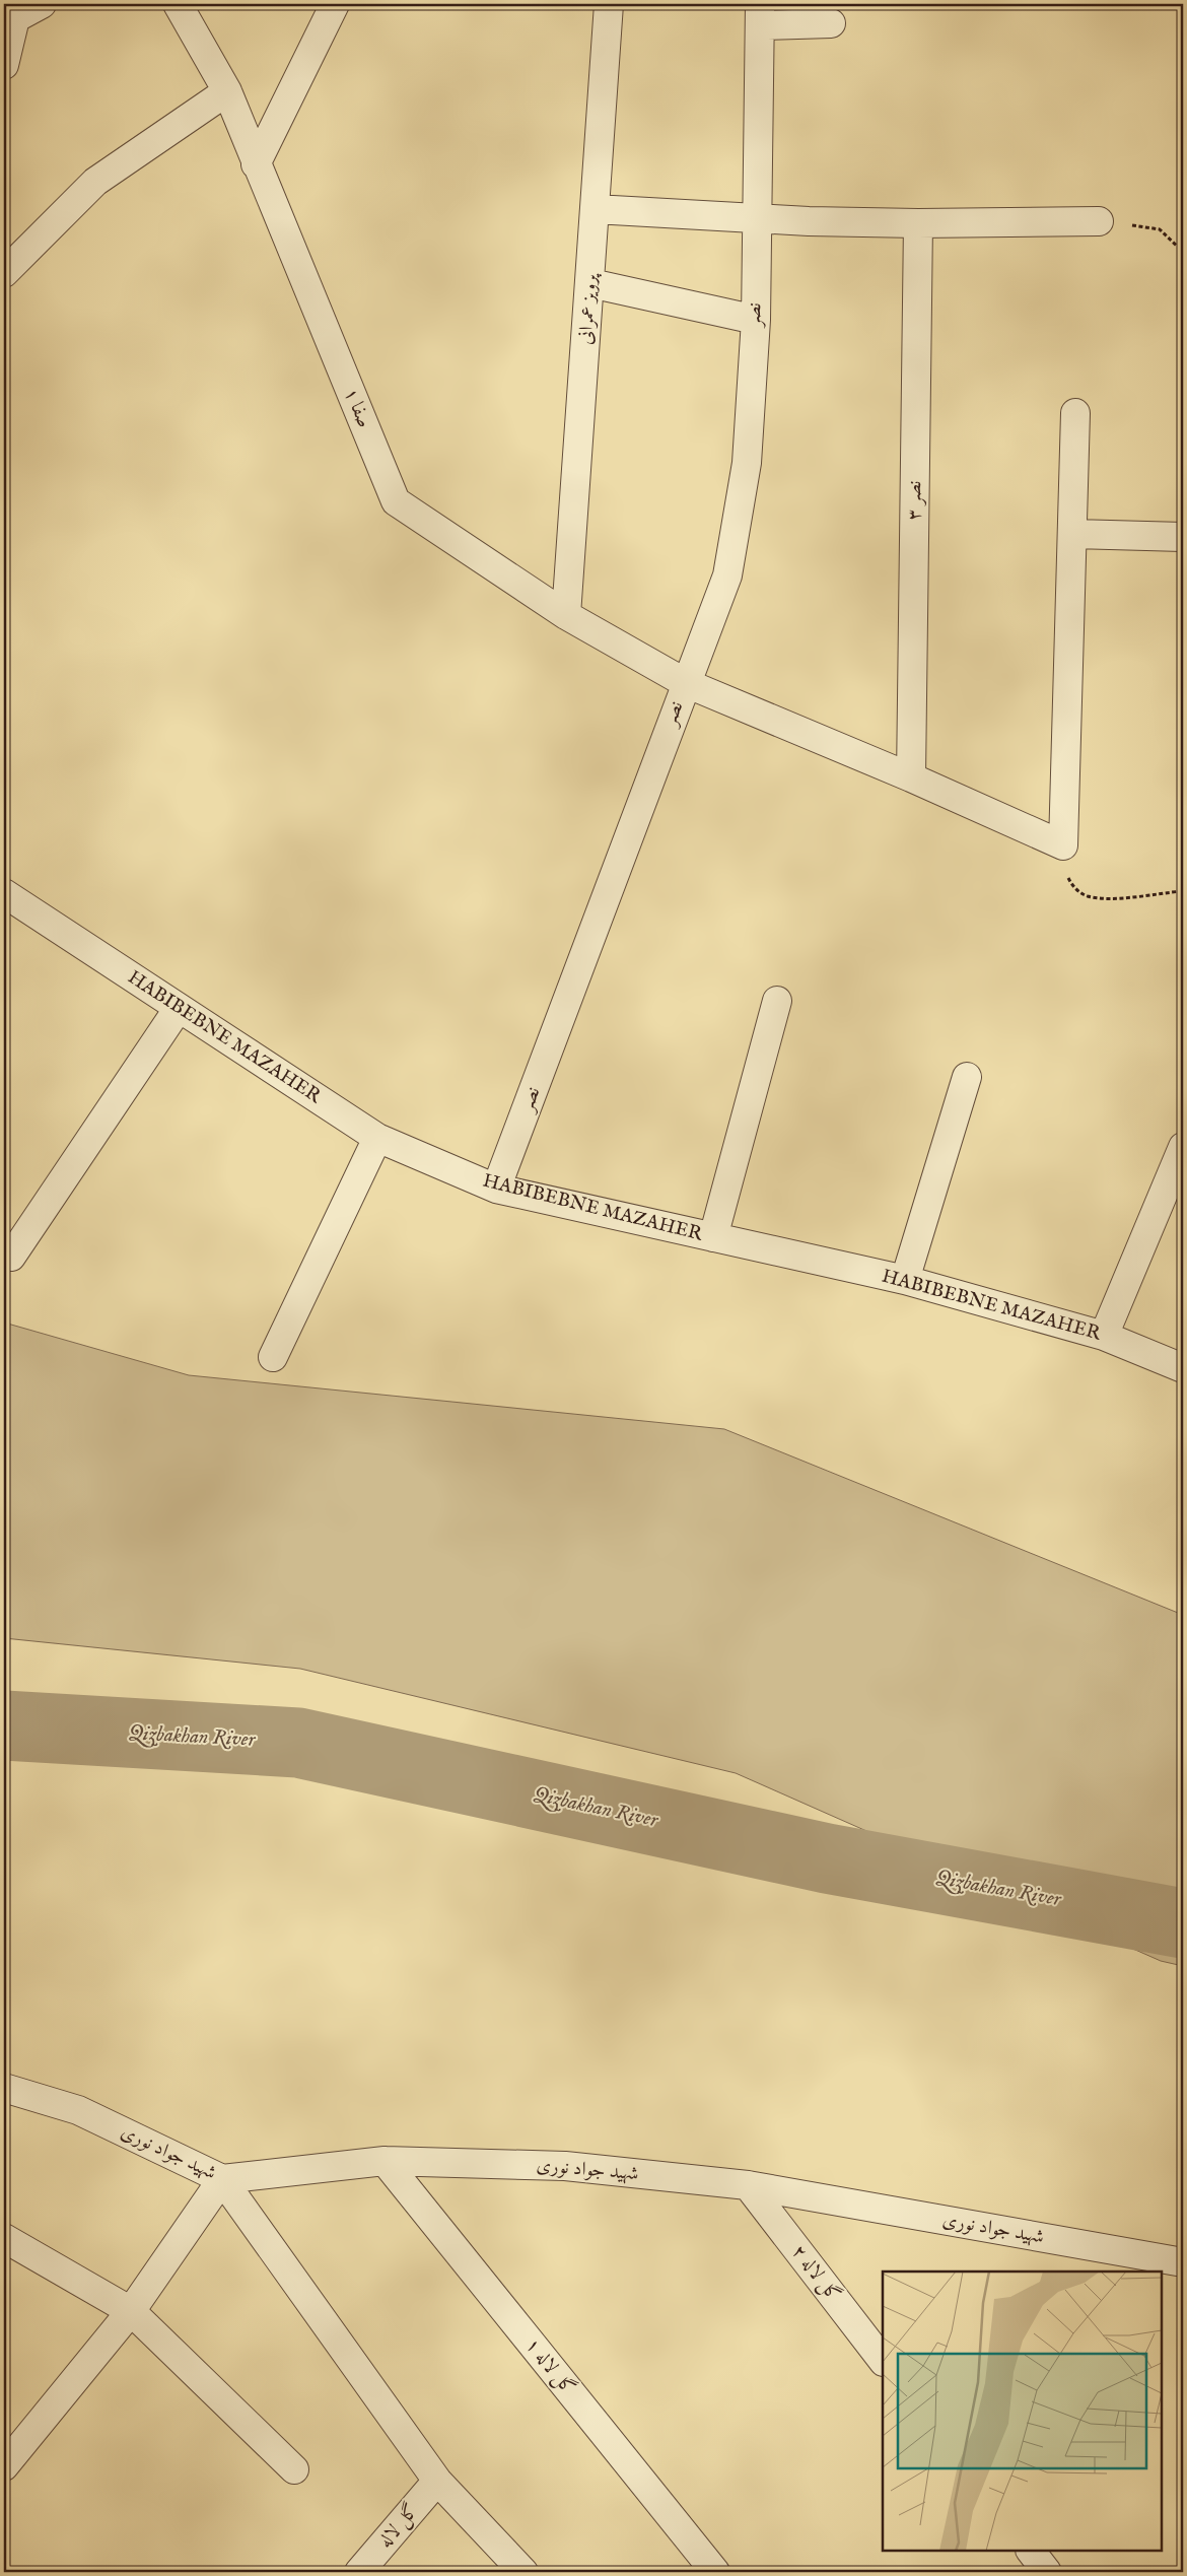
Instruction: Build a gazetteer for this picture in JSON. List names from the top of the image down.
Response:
{
  "streets": {
    "street": [
      "پرویز عمرانی",
      "نصر",
      "صفا ۱",
      "نصر ۳",
      "HABIBEBNE MAZAHER",
      "شهید جواد نوری",
      "گل لاله ۲",
      "گل لاله ۱",
      "گل لاله"
    ]
  },
  "crossings": [
    ["پرویز عمرانی", "صفا ۱"],
    ["نصر", "صفا ۱"],
    ["نصر", "HABIBEBNE MAZAHER"],
    ["صفا ۱", "نصر ۳"],
    ["شهید جواد نوری", "گل لاله ۲"],
    ["شهید جواد نوری", "گل لاله ۱"]
  ],
  "water": ["Qizbakhan River"]
}
